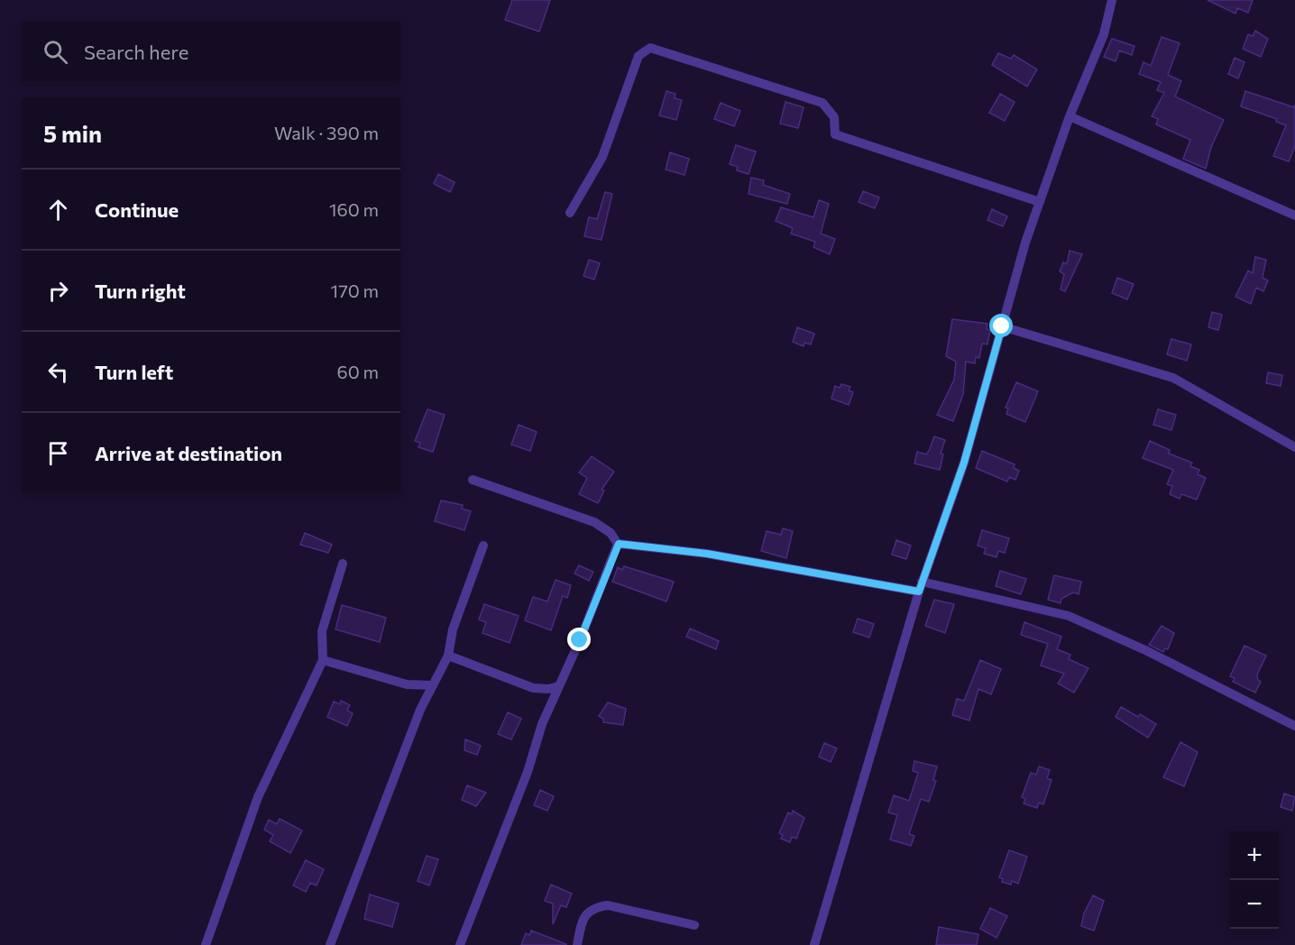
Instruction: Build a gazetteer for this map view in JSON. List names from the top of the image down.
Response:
{
  "page": {
    "search": "Search here",
    "heading": ["5 min", "Walk · 390 m"],
    "list": [
      ["Continue", "160 m"],
      ["Turn right", "170 m"],
      ["Turn left", "60 m"],
      "Arrive at destination"
    ],
    "map_buttons": ["+", "−"]
  }
}
